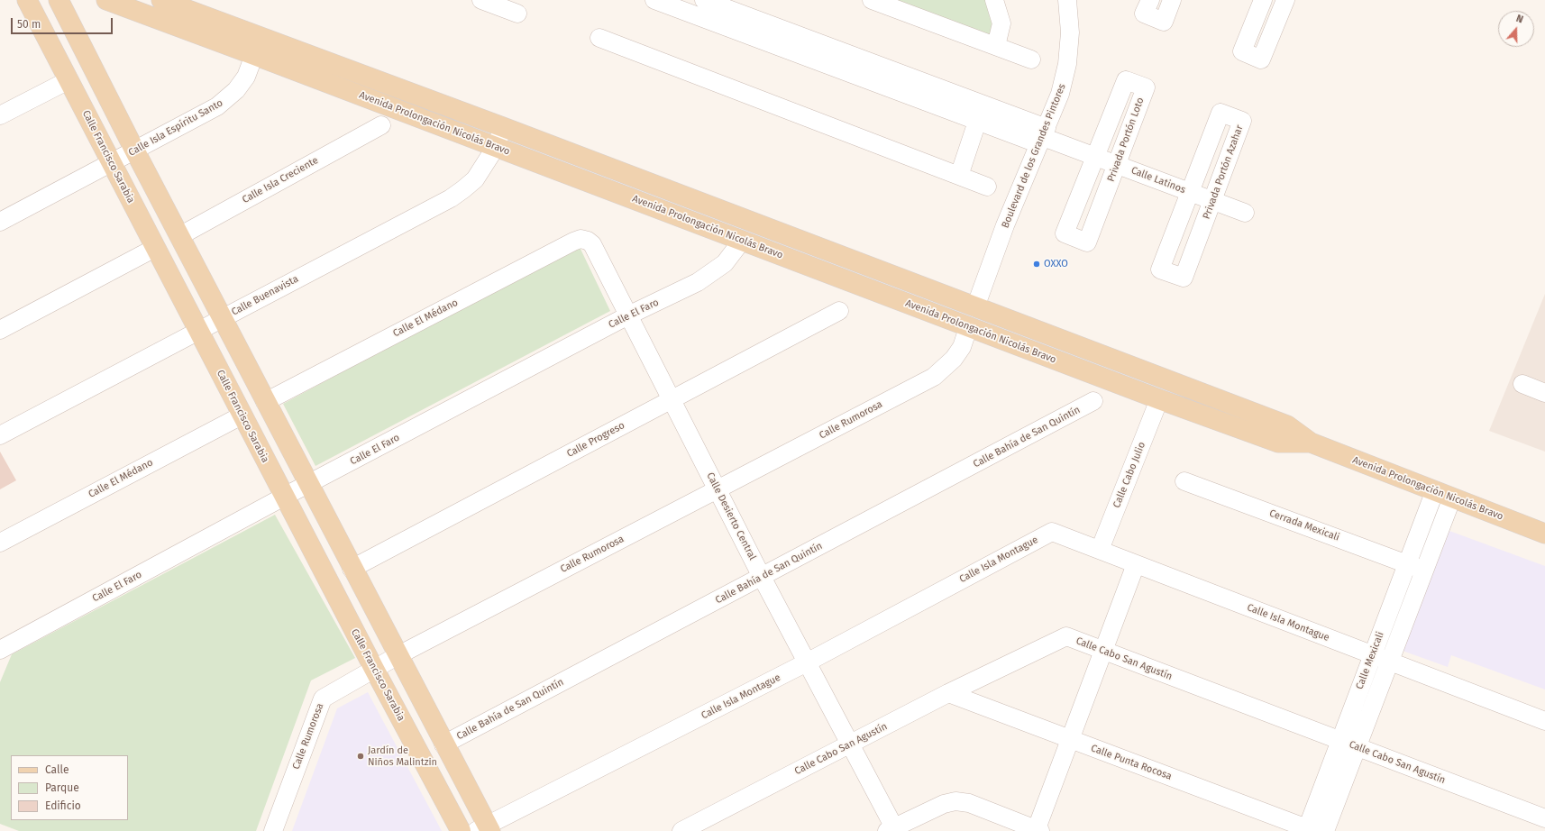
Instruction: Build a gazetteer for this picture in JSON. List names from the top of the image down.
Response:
{
  "streets": {
    "main road": ["Avenida Prolongación Nicolás Bravo", "Calle Francisco Sarabia"],
    "street": [
      "Calle Isla Espíritu Santo",
      "Privada Portón Loto",
      "Boulevard de los Grandes Pintores",
      "Privada Portón Azahar",
      "Calle Isla Creciente",
      "Calle Latinos",
      "Calle Buenavista",
      "Calle El Faro",
      "Calle El Médano",
      "Calle Rumorosa",
      "Calle Bahía de San Quintín",
      "Calle Progreso",
      "Calle Cabo Julio",
      "Calle Desierto Central",
      "Cerrada Mexicali",
      "Calle Isla Montague",
      "Calle Cabo San Agustín",
      "Calle Mexicali",
      "Calle Punta Rocosa"
    ]
  },
  "crossings": [
    ["Avenida Prolongación Nicolás Bravo", "Calle Isla Espíritu Santo"],
    ["Avenida Prolongación Nicolás Bravo", "Boulevard de los Grandes Pintores"],
    ["Avenida Prolongación Nicolás Bravo", "Calle Buenavista"],
    ["Avenida Prolongación Nicolás Bravo", "Calle El Faro"],
    ["Avenida Prolongación Nicolás Bravo", "Calle Rumorosa"],
    ["Avenida Prolongación Nicolás Bravo", "Calle Cabo Julio"],
    ["Avenida Prolongación Nicolás Bravo", "Calle Mexicali"],
    ["Calle Isla Espíritu Santo", "Calle Francisco Sarabia"],
    ["Privada Portón Loto", "Calle Latinos"],
    ["Boulevard de los Grandes Pintores", "Calle Latinos"],
    ["Calle Francisco Sarabia", "Calle Buenavista"],
    ["Calle Francisco Sarabia", "Calle El Faro"],
    ["Calle Francisco Sarabia", "Calle El Médano"],
    ["Calle Francisco Sarabia", "Calle Rumorosa"],
    ["Privada Portón Azahar", "Calle Latinos"],
    ["Calle El Faro", "Calle Desierto Central"],
    ["Calle El Médano", "Calle Desierto Central"],
    ["Calle Rumorosa", "Calle Desierto Central"],
    ["Calle Bahía de San Quintín", "Calle Desierto Central"],
    ["Calle Progreso", "Calle Desierto Central"],
    ["Calle Cabo Julio", "Calle Isla Montague"],
    ["Calle Desierto Central", "Calle Isla Montague"],
    ["Calle Desierto Central", "Calle Cabo San Agustín"],
    ["Cerrada Mexicali", "Calle Mexicali"],
    ["Calle Isla Montague", "Calle Mexicali"],
    ["Calle Cabo San Agustín", "Calle Mexicali"],
    ["Calle Cabo San Agustín", "Calle Punta Rocosa"],
    ["Calle Mexicali", "Calle Punta Rocosa"]
  ],
  "places": ["OXXO", "Jardín de Niños Malintzin"],
  "legend": ["Calle", "Parque", "Edificio"],
  "scale_bar": "50 m",
  "north": "top"
}
